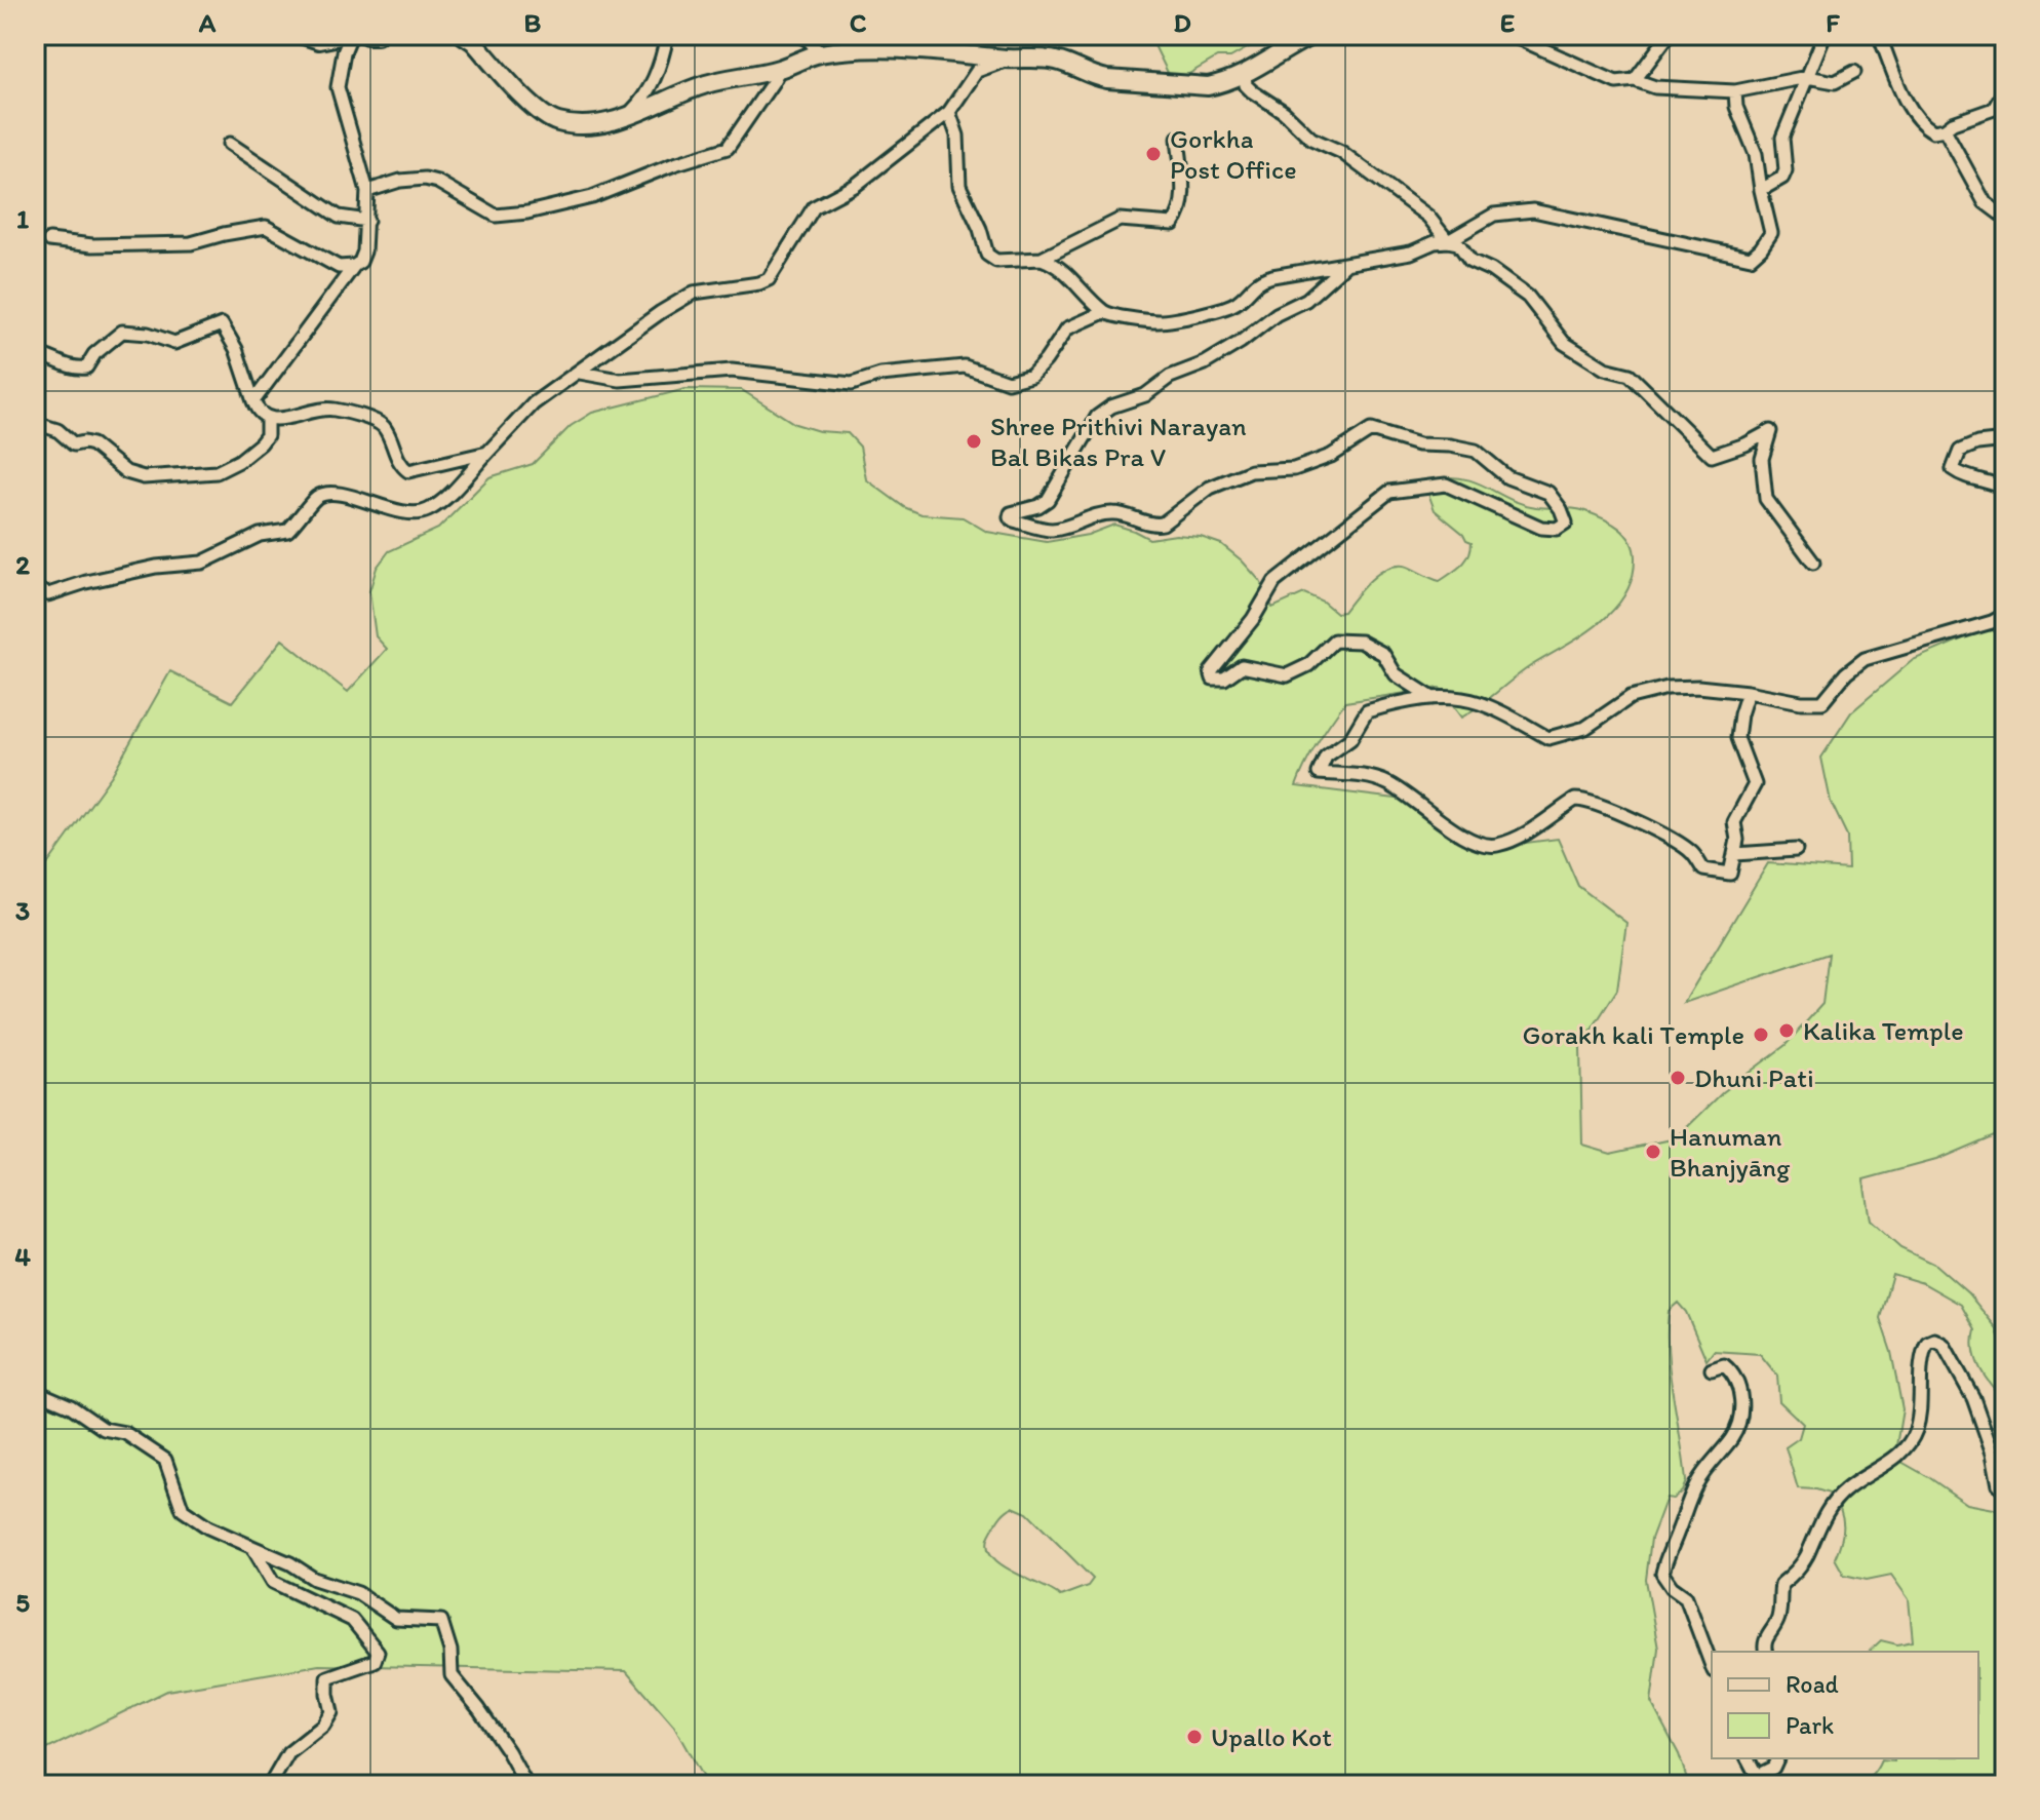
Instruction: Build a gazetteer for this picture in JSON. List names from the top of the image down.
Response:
{
  "places": [
    "Gorkha Post Office",
    "Shree Prithivi Narayan Bal Bikas Pra V",
    "Kalika Temple",
    "Gorakh kali Temple",
    "Dhuni Pati",
    "Hanuman Bhanjyāng",
    "Upallo Kot"
  ],
  "legend": ["Road", "Park"],
  "grid": {
    "columns": [
      "A",
      "B",
      "C",
      "D",
      "E",
      "F"
    ],
    "rows": [
      "1",
      "2",
      "3",
      "4",
      "5"
    ]
  }
}
